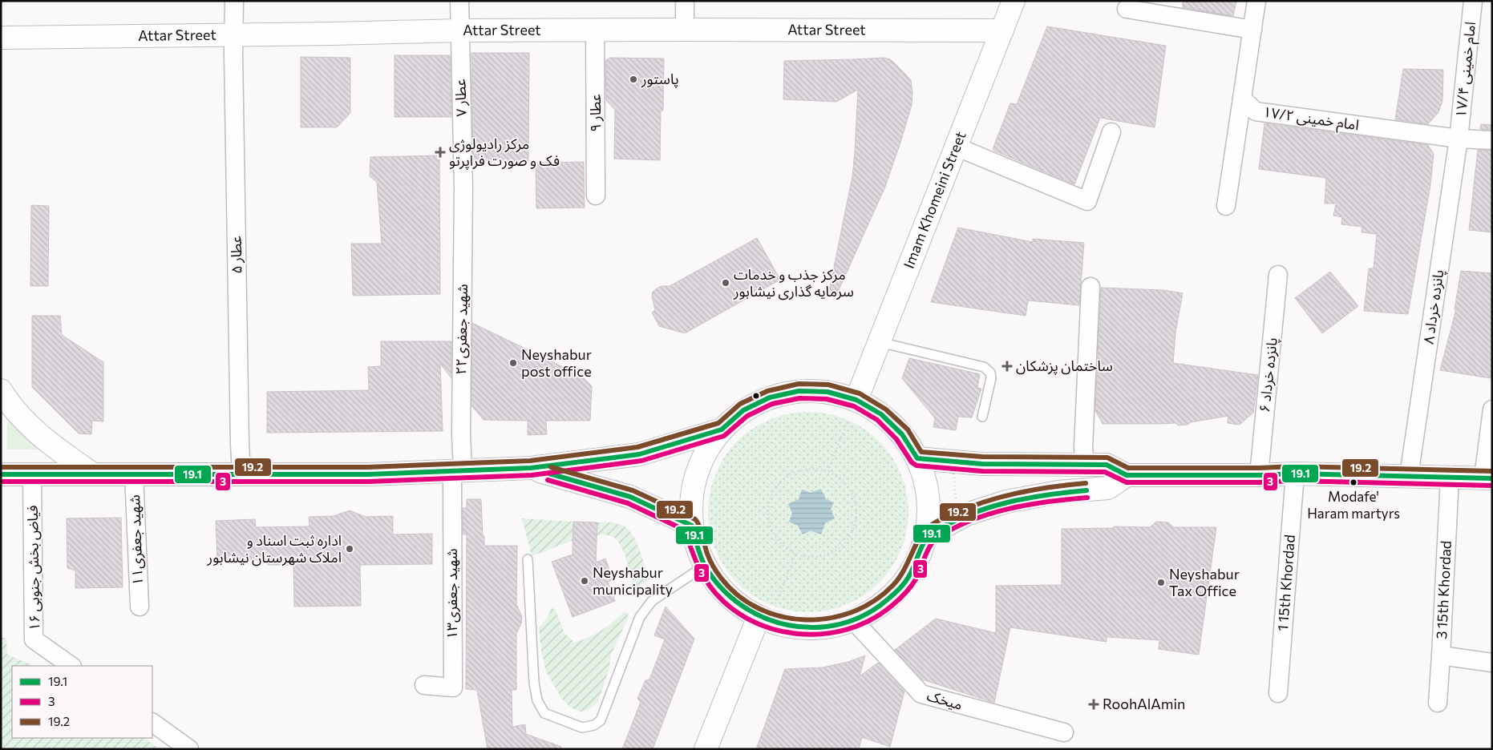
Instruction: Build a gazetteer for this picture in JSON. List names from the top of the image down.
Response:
{
  "streets": {
    "main road": ["Attar Street", "Imam Khomeini Street"],
    "street": [
      "امام خمینی ۱۷/۴",
      "عطار ۷",
      "عطار ۹",
      "امام خمینی ۱۷/۲",
      "عطار ۵",
      "پانزده خرداد ۸",
      "شهید جعفری۲۲",
      "پانزده خرداد ۶",
      "شهید جعفری۱۱",
      "فیاض بخش جنوبی ۱۶",
      "1 15th Khordad",
      "3 15th Khordad",
      "شهید جعفری۱۳",
      "میخک"
    ]
  },
  "crossings": [
    ["Attar Street", "عطار ۷"],
    ["Attar Street", "عطار ۹"],
    ["Attar Street", "Imam Khomeini Street"],
    ["Attar Street", "عطار ۵"],
    ["امام خمینی ۱۷/۴", "امام خمینی ۱۷/۲"],
    ["امام خمینی ۱۷/۴", "پانزده خرداد ۸"],
    ["عطار ۷", "شهید جعفری۲۲"],
    ["امام خمینی ۱۷/۲", "پانزده خرداد ۸"],
    ["شهید جعفری۲۲", "شهید جعفری۱۳"]
  ],
  "places": {
    "other": [
      "پاستور",
      "مرکز جذب و خدمات سرمایه گذاری نیشابور",
      "Neyshabur post office",
      "Modafe' Haram martyrs",
      "اداره ثبت اسناد و املاک شهرستان نیشابور",
      "Neyshabur municipality",
      "Neyshabur Tax Office"
    ],
    "health": ["مرکز رادیولوژی فک و صورت فراپرتو", "ساختمان پزشکان", "RoohAlAmin"]
  },
  "lines": ["transit line 19.2", "transit line 19.1", "transit line 3"],
  "legend": ["19.1", "3", "19.2"]
}
